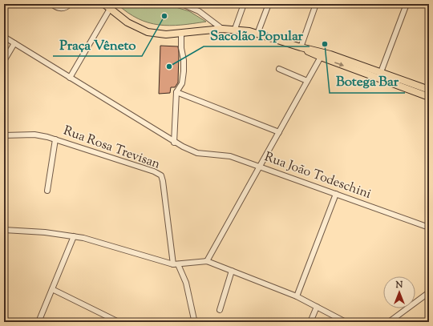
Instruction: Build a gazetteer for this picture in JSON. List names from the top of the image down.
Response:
{
  "streets": {
    "street": ["Rua Rosa Trevisan", "Rua João Todeschini"]
  },
  "places": ["Praça Vêneto", "Botega Bar", "Sacolão Popular"],
  "north": "top"
}
